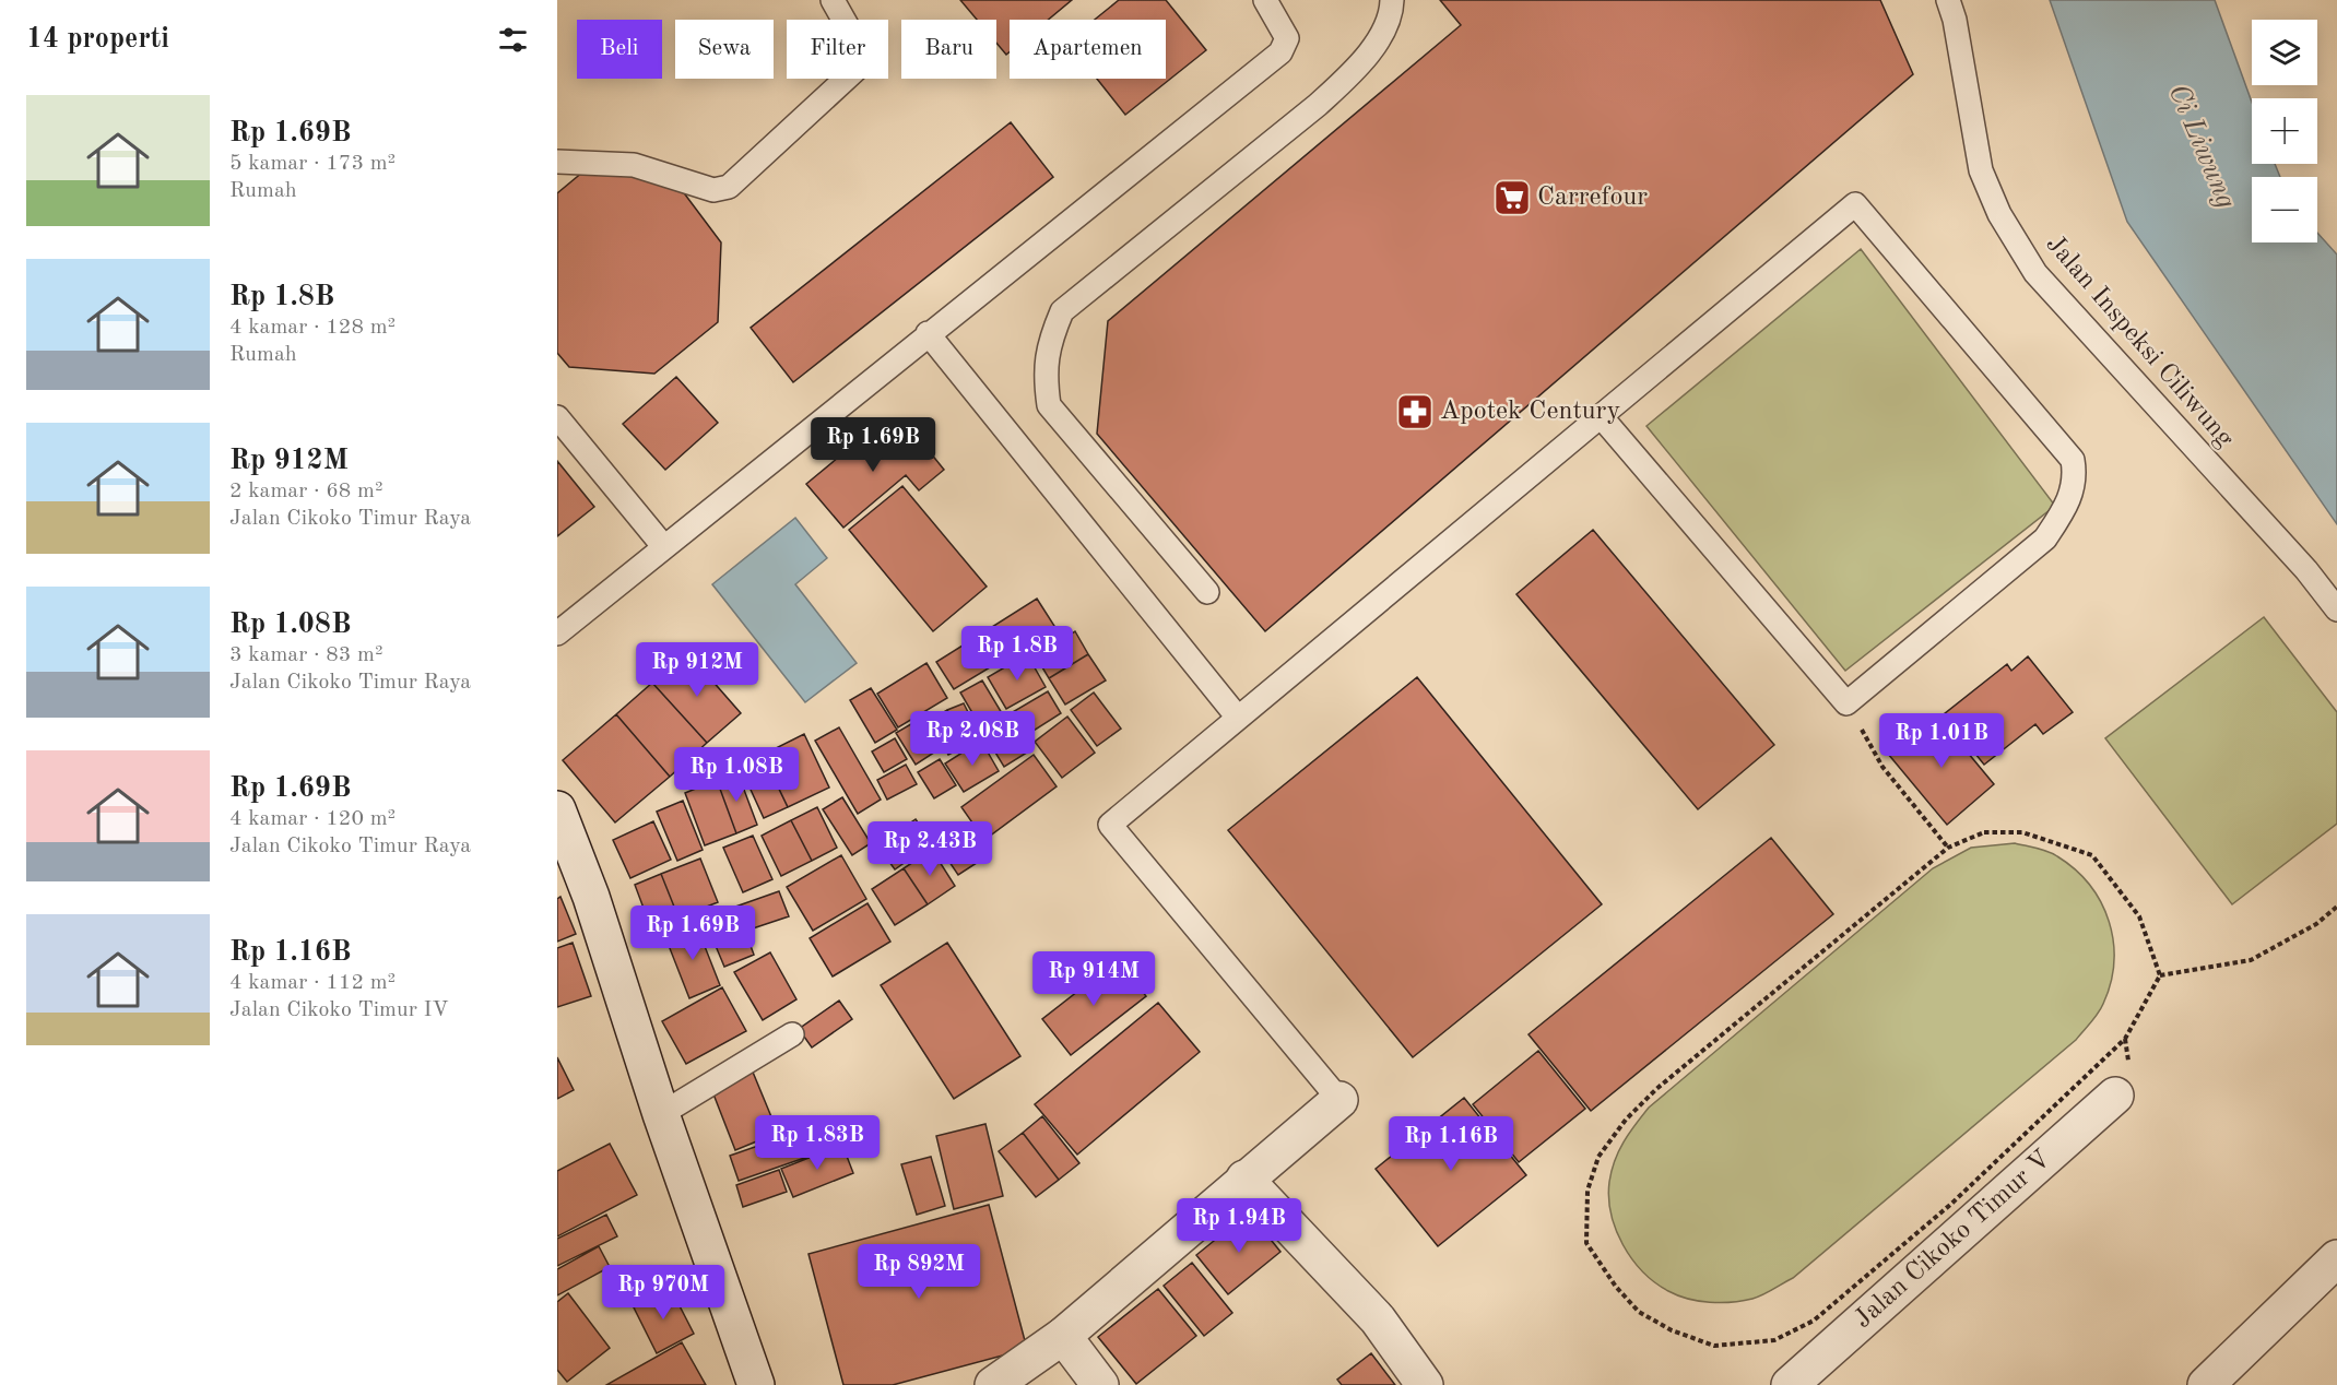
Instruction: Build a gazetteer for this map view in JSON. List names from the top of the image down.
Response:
{
  "streets": {
    "street": ["Jalan Cikoko Timur V"],
    "lane": ["Jalan Inspeksi Ciliwung"]
  },
  "water": ["Ci Liwung"],
  "places": {
    "supermarket": ["Carrefour"],
    "pharmacy": ["Apotek Century"]
  },
  "page": {
    "heading": "14 properti",
    "map_buttons": ["+", "−"],
    "chip": [
      "Beli",
      "Sewa",
      "Filter",
      "Baru",
      "Apartemen"
    ],
    "list": [
      {
        "name": "Rp 1.69B",
        "note": "5 kamar · 173 m² · Rumah"
      },
      {
        "name": "Rp 1.8B",
        "note": "4 kamar · 128 m² · Rumah"
      },
      {
        "name": "Rp 912M",
        "note": "2 kamar · 68 m² · Jalan Cikoko Timur Raya"
      },
      {
        "name": "Rp 1.08B",
        "note": "3 kamar · 83 m² · Jalan Cikoko Timur Raya"
      },
      {
        "name": "Rp 1.69B",
        "note": "4 kamar · 120 m² · Jalan Cikoko Timur Raya"
      },
      {
        "name": "Rp 1.16B",
        "note": "4 kamar · 112 m² · Jalan Cikoko Timur IV"
      }
    ],
    "price": [
      "Rp 1.69B",
      "Rp 1.8B",
      "Rp 912M",
      "Rp 2.08B",
      "Rp 1.01B",
      "Rp 1.08B",
      "Rp 2.43B",
      "Rp 1.69B",
      "Rp 914M",
      "Rp 1.83B",
      "Rp 1.16B",
      "Rp 1.94B",
      "Rp 892M",
      "Rp 970M"
    ]
  }
}
